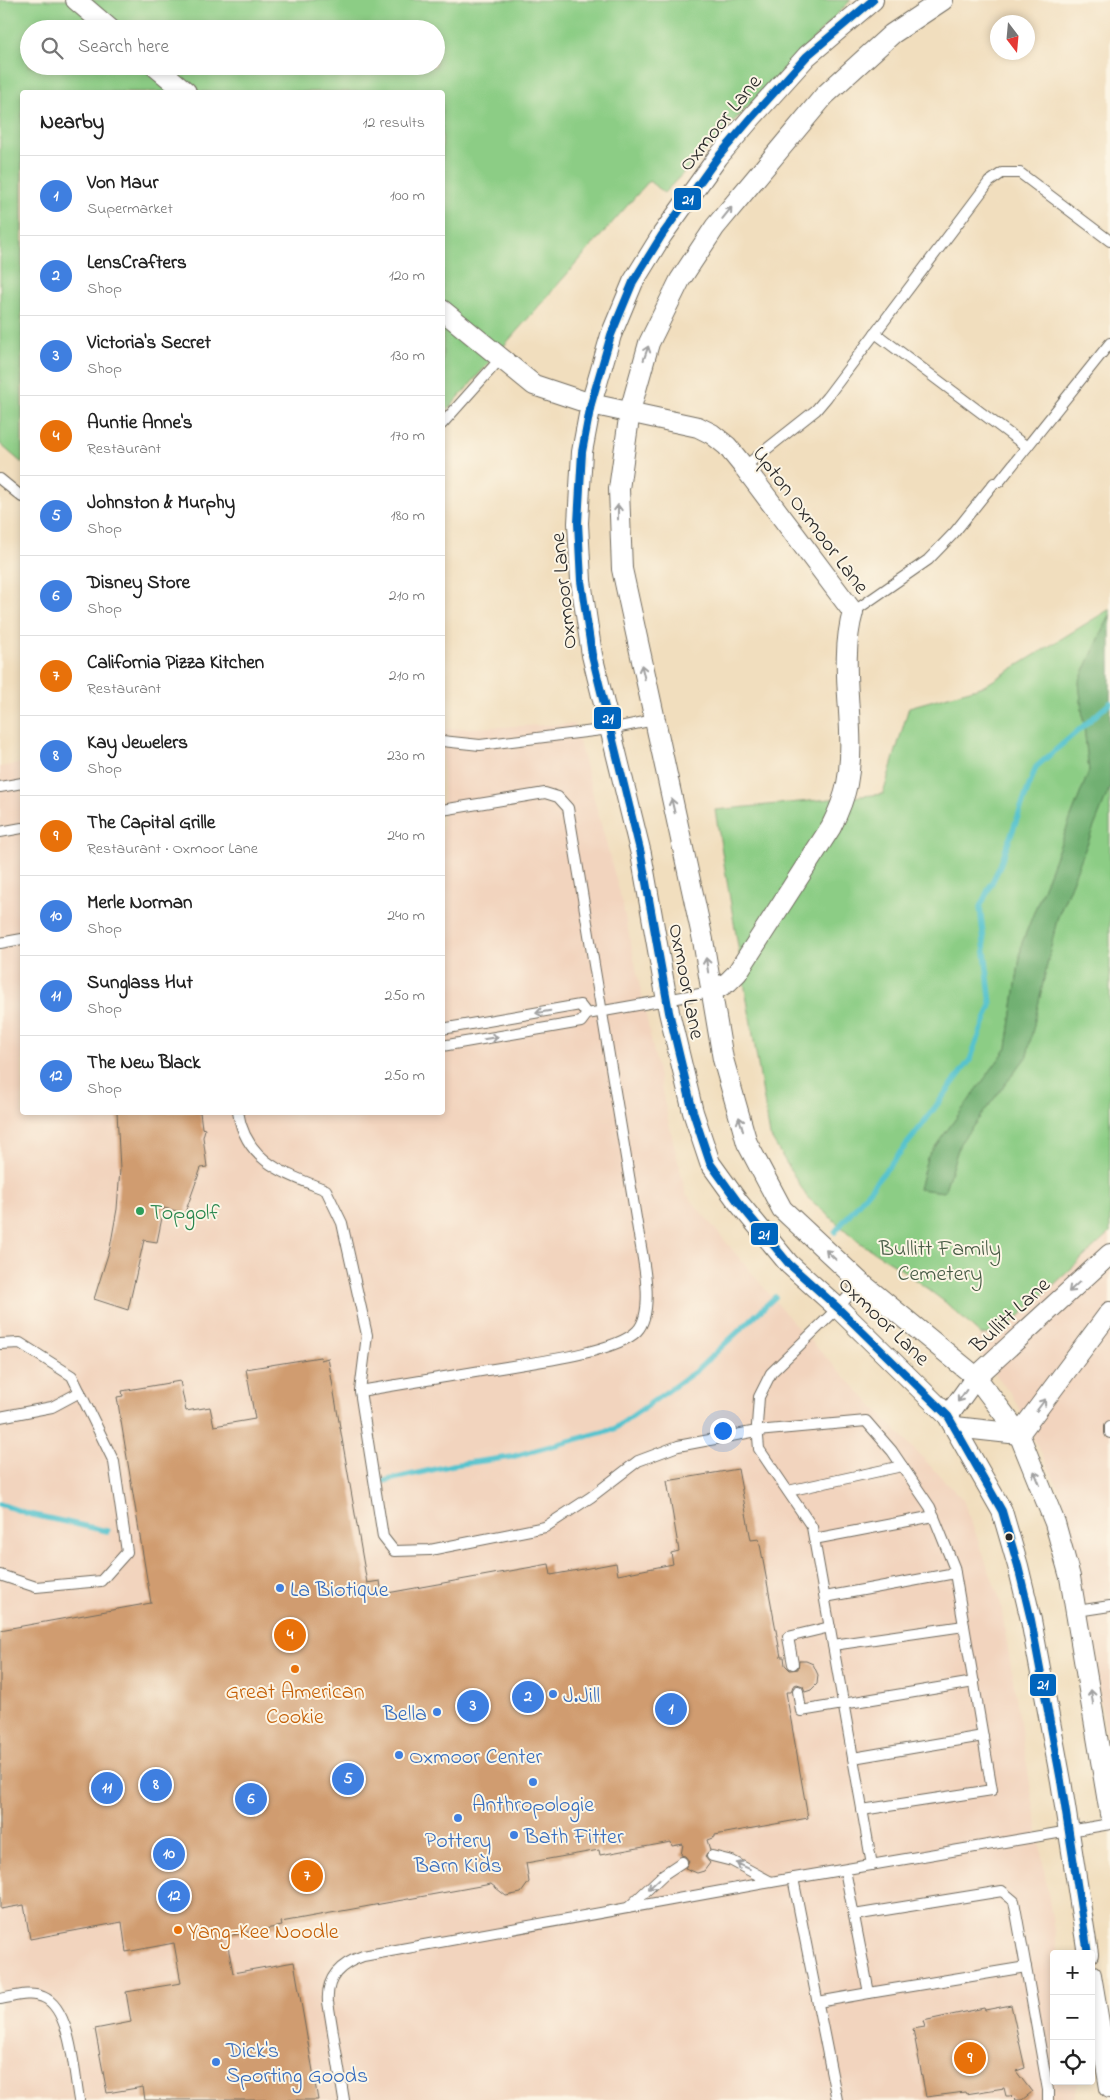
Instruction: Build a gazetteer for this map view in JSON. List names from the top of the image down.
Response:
{
  "streets": {
    "street": ["Oxmoor Lane", "Upton Oxmoor Lane", "Bullitt Lane"]
  },
  "crossings": [
    ["Oxmoor Lane", "Upton Oxmoor Lane"],
    ["Oxmoor Lane", "Bullitt Lane"]
  ],
  "parks": ["Bullitt Family Cemetery"],
  "places": [
    "Topgolf",
    "La Biotique",
    "Great American Cookie",
    "J.Jill",
    "Bella",
    "Oxmoor Center",
    "Anthropologie",
    "Pottery Barn Kids",
    "Bath Fitter",
    "Yang-Kee Noodle",
    "Dick's Sporting Goods"
  ],
  "lines": ["transit line 21"],
  "north": "bottom",
  "page": {
    "search": "Search here",
    "heading": ["Nearby", "12 results"],
    "list": [
      {
        "mark": "1",
        "name": "Von Maur",
        "note": "Supermarket",
        "value": "100 m"
      },
      {
        "mark": "2",
        "name": "LensCrafters",
        "note": "Shop",
        "value": "120 m"
      },
      {
        "mark": "3",
        "name": "Victoria's Secret",
        "note": "Shop",
        "value": "130 m"
      },
      {
        "mark": "4",
        "name": "Auntie Anne's",
        "note": "Restaurant",
        "value": "170 m"
      },
      {
        "mark": "5",
        "name": "Johnston & Murphy",
        "note": "Shop",
        "value": "180 m"
      },
      {
        "mark": "6",
        "name": "Disney Store",
        "note": "Shop",
        "value": "210 m"
      },
      {
        "mark": "7",
        "name": "California Pizza Kitchen",
        "note": "Restaurant",
        "value": "210 m"
      },
      {
        "mark": "8",
        "name": "Kay Jewelers",
        "note": "Shop",
        "value": "230 m"
      },
      {
        "mark": "9",
        "name": "The Capital Grille",
        "note": "Restaurant · Oxmoor Lane",
        "value": "240 m"
      },
      {
        "mark": "10",
        "name": "Merle Norman",
        "note": "Shop",
        "value": "240 m"
      },
      {
        "mark": "11",
        "name": "Sunglass Hut",
        "note": "Shop",
        "value": "250 m"
      },
      {
        "mark": "12",
        "name": "The New Black",
        "note": "Shop",
        "value": "250 m"
      }
    ],
    "pins": [
      "4",
      "2",
      "3",
      "1",
      "5",
      "8",
      "11",
      "6",
      "10",
      "7",
      "12",
      "9"
    ],
    "map_buttons": ["+", "−"]
  }
}
